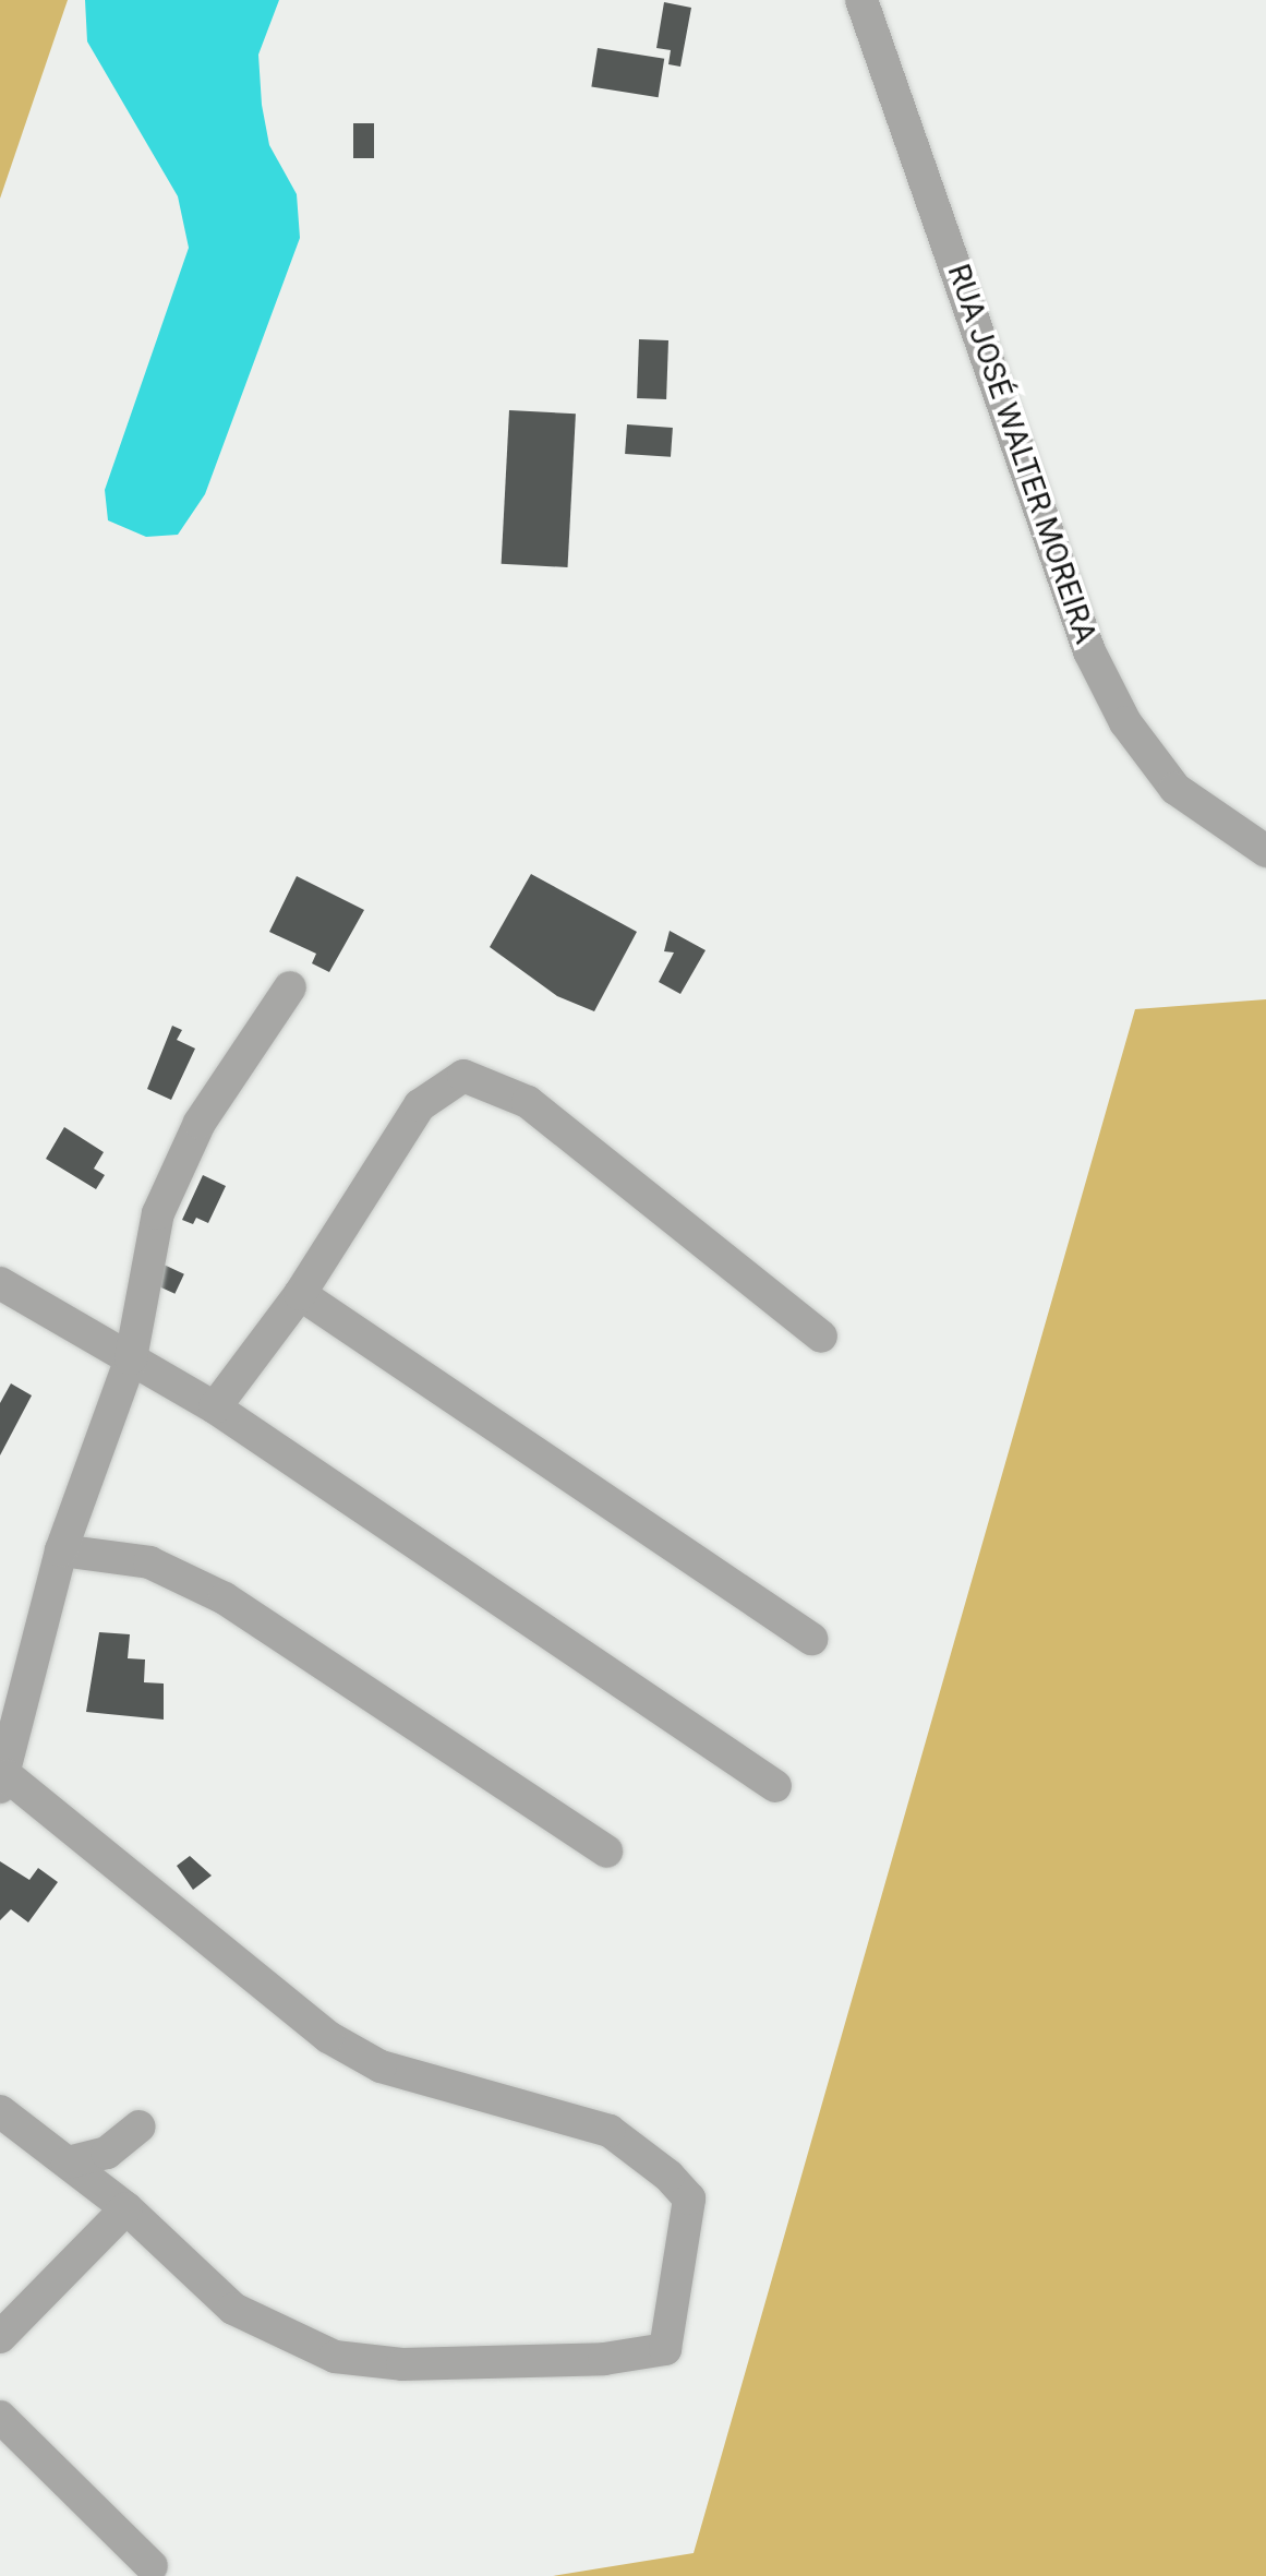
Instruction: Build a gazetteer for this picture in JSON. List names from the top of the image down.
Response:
{
  "streets": {
    "street": ["RUA JOSÉ WALTER MOREIRA"]
  }
}
